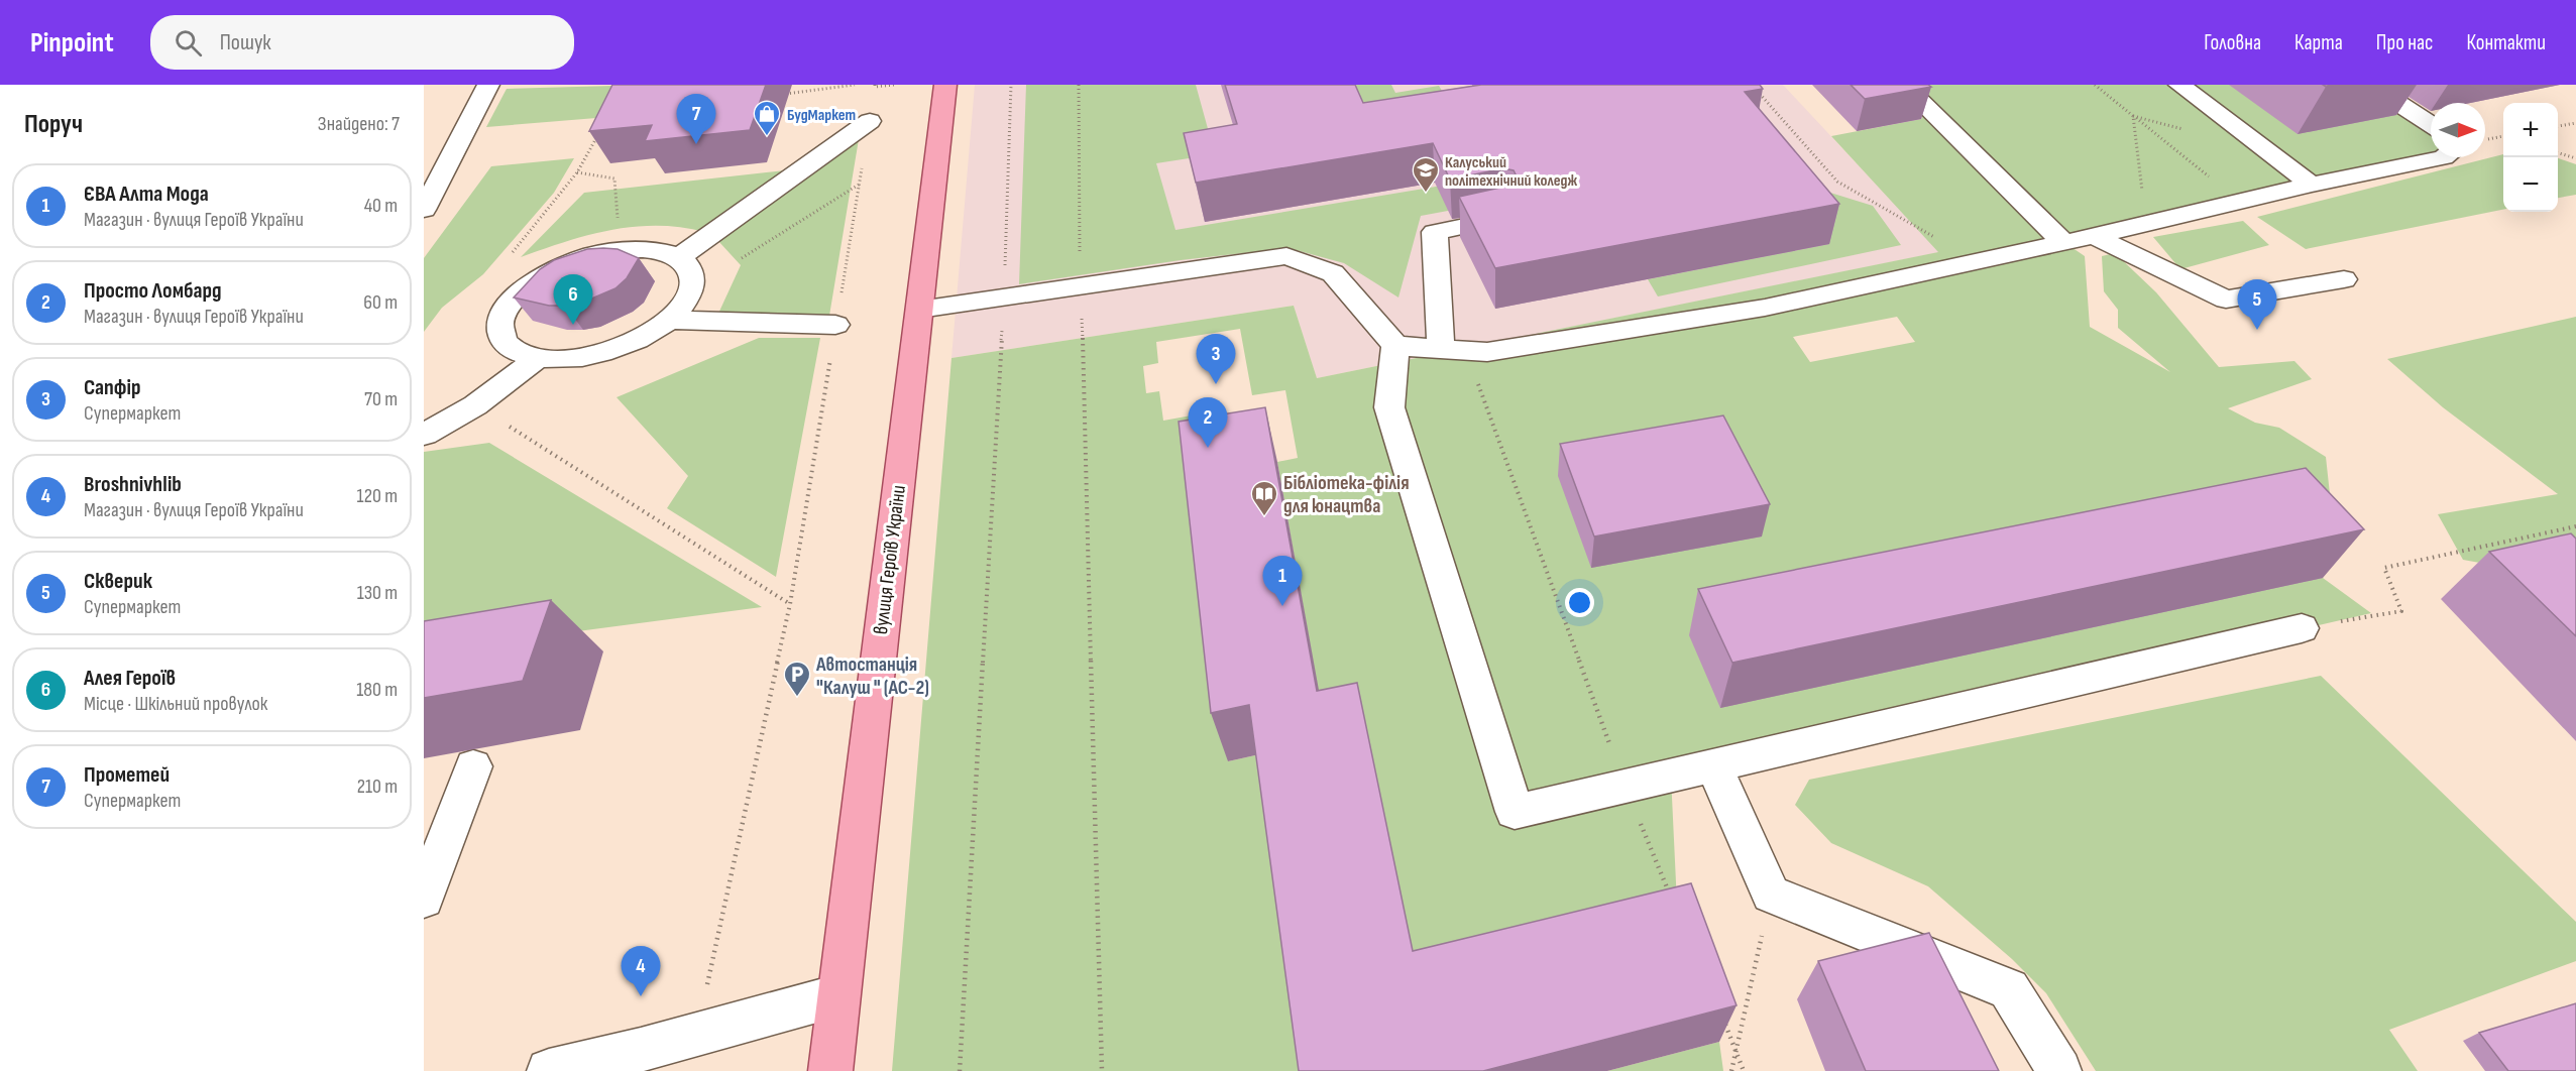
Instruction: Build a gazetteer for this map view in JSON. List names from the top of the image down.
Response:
{
  "streets": {
    "main road": ["вулиця Героїв України"]
  },
  "places": {
    "shop": ["БудМаркет"],
    "school or university": ["Калуський політехнічний коледж"],
    "library": ["Бібліотека-філія для юнацтва"],
    "parking": ["Автостанція \"Калуш \" (АС-2)"]
  },
  "north": "right",
  "page": {
    "header": "Pinpoint",
    "search": "Пошук",
    "nav": [
      "Головна",
      "Карта",
      "Про нас",
      "Контакти"
    ],
    "heading": ["Поруч", "Знайдено: 7"],
    "pins": [
      "7",
      "6",
      "5",
      "3",
      "2",
      "1",
      "4"
    ],
    "map_buttons": ["+", "−"],
    "list": [
      {
        "mark": "1",
        "name": "ЄВА Алта Мода",
        "note": "Магазин · вулиця Героїв України",
        "value": "40 m"
      },
      {
        "mark": "2",
        "name": "Просто Ломбард",
        "note": "Магазин · вулиця Героїв України",
        "value": "60 m"
      },
      {
        "mark": "3",
        "name": "Сапфір",
        "note": "Супермаркет",
        "value": "70 m"
      },
      {
        "mark": "4",
        "name": "Broshnivhlib",
        "note": "Магазин · вулиця Героїв України",
        "value": "120 m"
      },
      {
        "mark": "5",
        "name": "Скверик",
        "note": "Супермаркет",
        "value": "130 m"
      },
      {
        "mark": "6",
        "name": "Алея Героїв",
        "note": "Місце · Шкільний провулок",
        "value": "180 m"
      },
      {
        "mark": "7",
        "name": "Прометей",
        "note": "Супермаркет",
        "value": "210 m"
      }
    ]
  }
}
